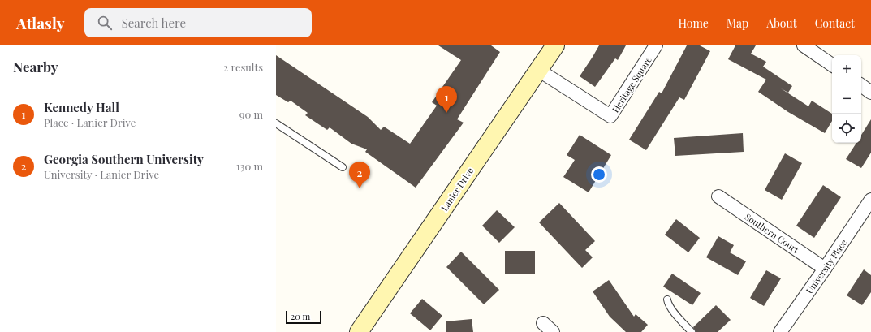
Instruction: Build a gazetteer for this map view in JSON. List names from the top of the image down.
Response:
{
  "streets": {
    "street": [
      "Heritage Square",
      "Lanier Drive",
      "Southern Court",
      "University Place"
    ]
  },
  "crossings": [
    ["Heritage Square", "Lanier Drive"],
    ["Southern Court", "University Place"]
  ],
  "scale_bar": "20 m",
  "page": {
    "header": "Atlasly",
    "search": "Search here",
    "nav": [
      "Home",
      "Map",
      "About",
      "Contact"
    ],
    "heading": ["Nearby", "2 results"],
    "map_buttons": ["+", "−"],
    "pins": ["1", "2"],
    "list": [
      {
        "mark": "1",
        "name": "Kennedy Hall",
        "note": "Place · Lanier Drive",
        "value": "90 m"
      },
      {
        "mark": "2",
        "name": "Georgia Southern University",
        "note": "University · Lanier Drive",
        "value": "130 m"
      }
    ],
    "scale": "20 m"
  }
}
